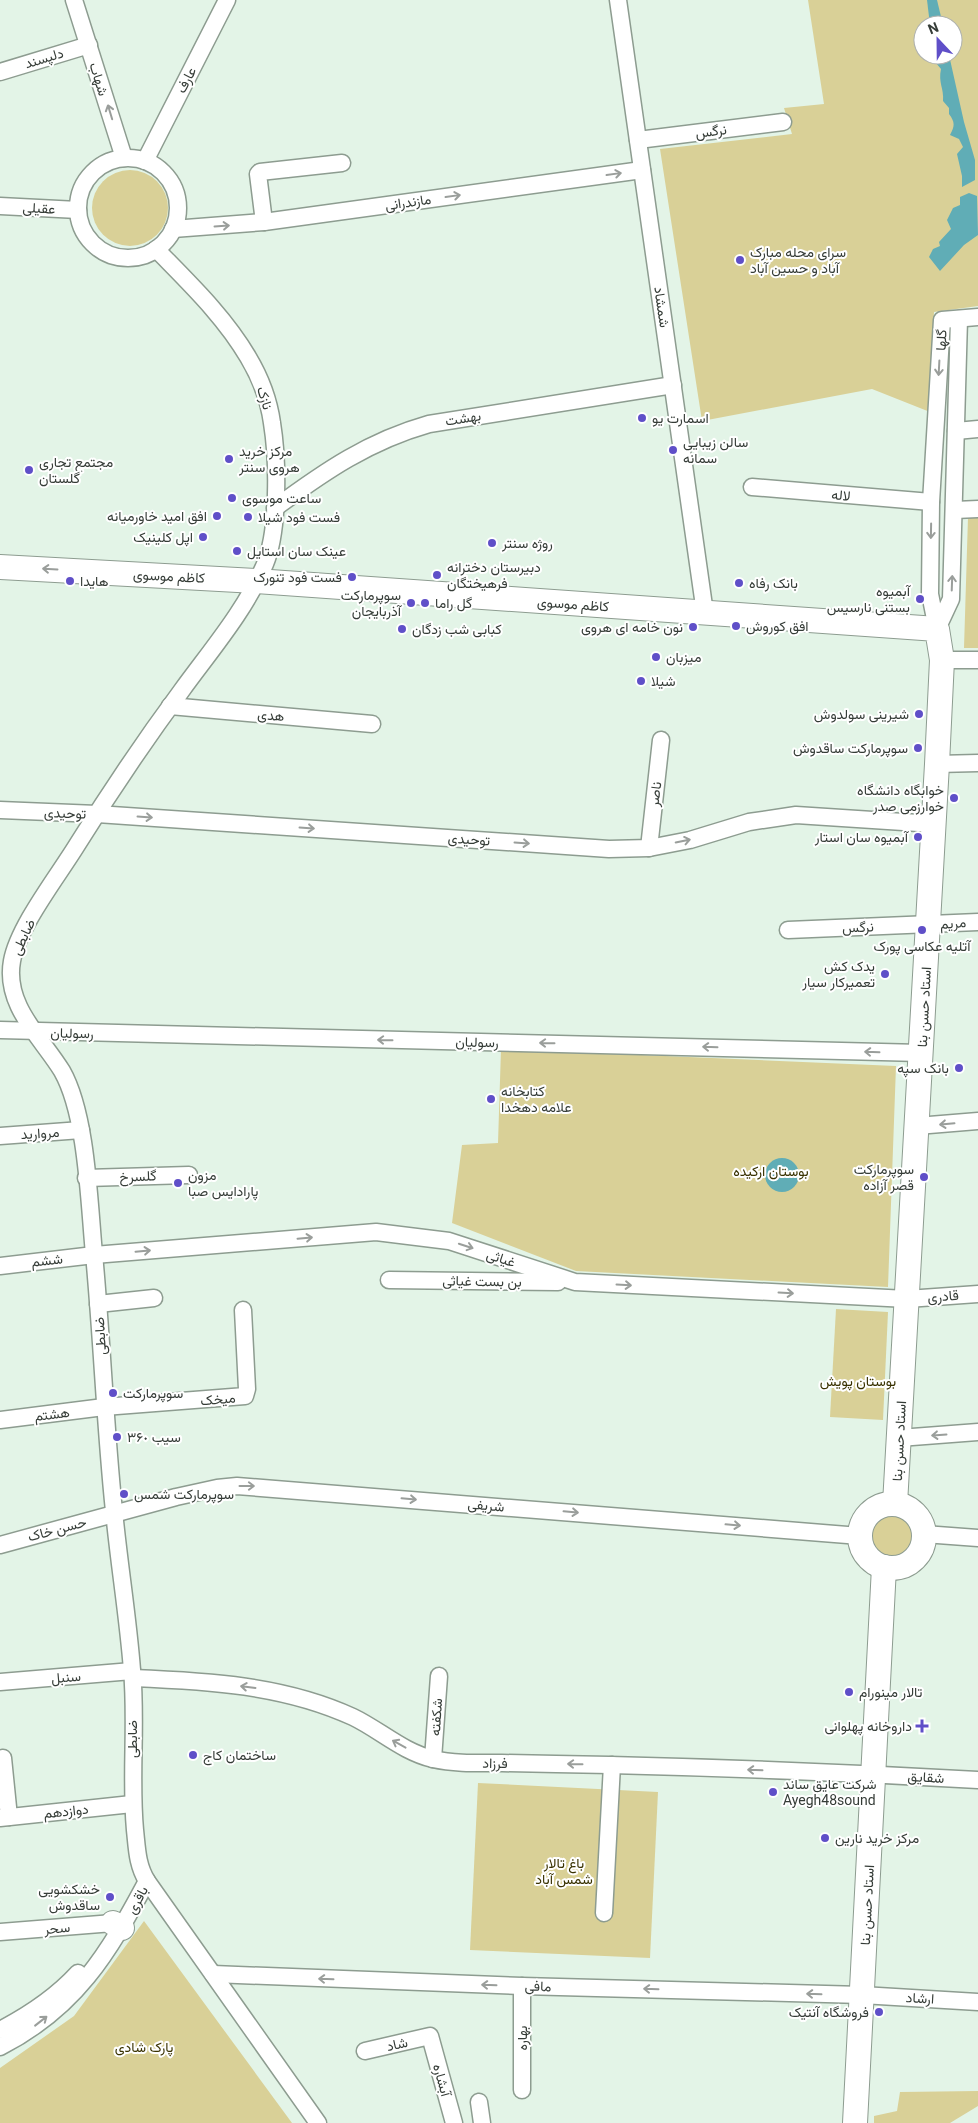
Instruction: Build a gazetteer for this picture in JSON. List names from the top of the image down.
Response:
{
  "streets": {
    "main road": ["کاظم موسوی", "استاد حسن بنا"],
    "street": [
      "دلپسند",
      "شهاب",
      "عارف",
      "نرگس",
      "مازندرانی",
      "عقیلی",
      "شمشاد",
      "گلها",
      "نازک",
      "بهشت",
      "لاله",
      "هدی",
      "ناصر",
      "توحیدی",
      "مریم",
      "ضابطی",
      "رسولیان",
      "مروارید",
      "گلسرخ",
      "غیاثی",
      "ششم",
      "بن بست غیاثی",
      "قادری",
      "میخک",
      "هشتم",
      "شریفی",
      "حسن خاک",
      "سنبل",
      "شکفته",
      "فرزاد",
      "شقایق",
      "دوازدهم",
      "باقری",
      "سحر",
      "مافی",
      "ارشاد",
      "بهاره",
      "شاد",
      "آبشاره"
    ]
  },
  "crossings": [
    ["دلپسند", "شهاب"],
    ["شهاب", "عارف"],
    ["شهاب", "مازندرانی"],
    ["شهاب", "عقیلی"],
    ["شهاب", "نازک"],
    ["عارف", "مازندرانی"],
    ["عارف", "عقیلی"],
    ["عارف", "نازک"],
    ["نرگس", "شمشاد"],
    ["نرگس", "مریم"],
    ["نرگس", "استاد حسن بنا"],
    ["مازندرانی", "عقیلی"],
    ["مازندرانی", "شمشاد"],
    ["مازندرانی", "نازک"],
    ["عقیلی", "نازک"],
    ["شمشاد", "بهشت"],
    ["شمشاد", "کاظم موسوی"],
    ["گلها", "لاله"],
    ["گلها", "کاظم موسوی"],
    ["گلها", "استاد حسن بنا"],
    ["نازک", "بهشت"],
    ["نازک", "کاظم موسوی"],
    ["نازک", "ضابطی"],
    ["کاظم موسوی", "ضابطی"],
    ["کاظم موسوی", "استاد حسن بنا"],
    ["هدی", "ضابطی"],
    ["ناصر", "توحیدی"],
    ["توحیدی", "ضابطی"],
    ["توحیدی", "استاد حسن بنا"],
    ["مریم", "استاد حسن بنا"],
    ["ضابطی", "رسولیان"],
    ["ضابطی", "مروارید"],
    ["ضابطی", "گلسرخ"],
    ["ضابطی", "غیاثی"],
    ["ضابطی", "ششم"],
    ["ضابطی", "میخک"],
    ["ضابطی", "هشتم"],
    ["ضابطی", "شریفی"],
    ["ضابطی", "حسن خاک"],
    ["ضابطی", "سنبل"],
    ["ضابطی", "فرزاد"],
    ["ضابطی", "دوازدهم"],
    ["ضابطی", "باقری"],
    ["ضابطی", "مافی"],
    ["استاد حسن بنا", "رسولیان"],
    ["استاد حسن بنا", "غیاثی"],
    ["استاد حسن بنا", "قادری"],
    ["استاد حسن بنا", "شریفی"],
    ["استاد حسن بنا", "فرزاد"],
    ["استاد حسن بنا", "شقایق"],
    ["استاد حسن بنا", "مافی"],
    ["استاد حسن بنا", "ارشاد"],
    ["غیاثی", "ششم"],
    ["غیاثی", "بن بست غیاثی"],
    ["غیاثی", "قادری"],
    ["میخک", "هشتم"],
    ["شریفی", "حسن خاک"],
    ["سنبل", "فرزاد"],
    ["شکفته", "فرزاد"],
    ["فرزاد", "شقایق"],
    ["باقری", "سحر"],
    ["مافی", "ارشاد"],
    ["مافی", "بهاره"],
    ["شاد", "آبشاره"]
  ],
  "one_way": [
    "شهاب",
    "مازندرانی",
    "توحیدی",
    "رسولیان",
    "غیاثی",
    "شریفی",
    "فرزاد",
    "مافی"
  ],
  "parks": [
    "بوستان ارکیده",
    "بوستان پویش",
    "باغ تالار شمس آباد",
    "پارک شادی"
  ],
  "places": {
    "other": [
      "سرای محله مبارک آباد و حسین آباد",
      "اسمارت یو",
      "سالن زیبایی سمانه",
      "مرکز خرید هروی سنتر",
      "مجتمع تجاری گلستان",
      "ساعت موسوی",
      "افق امید خاورمیانه",
      "فست فود شیلا",
      "اپل کلینیک",
      "روژه سنتر",
      "عینک سان استایل",
      "دبیرستان دخترانه فرهیختگان",
      "فست فود تنورک",
      "هایدا",
      "بانک رفاه",
      "آبمیوه بستنی نارسیس",
      "سوپرمارکت آذربایجان",
      "گل راما",
      "افق کوروش",
      "نون خامه ای هروی",
      "کبابی شب زدگان",
      "میزبان",
      "شیلا",
      "شیرینی سولدوش",
      "سوپرمارکت ساقدوش",
      "خوابگاه دانشگاه خوارزمی صدر",
      "آبمیوه سان استار",
      "آتلیه عکاسی پورک",
      "یدک کش تعمیرکار سیار",
      "بانک سپه",
      "کتابخانه علامه دهخدا",
      "سوپرمارکت قصر آزاده",
      "مزون پارادایس صبا",
      "سوپرمارکت",
      "سیب ٣۶٠",
      "سوپرمارکت شمس",
      "تالار مینورام",
      "ساختمان کاج",
      "شرکت عایق ساند Ayegh48sound",
      "مرکز خرید نارین",
      "خشکشویی ساقدوش",
      "فروشگاه آنتیک"
    ],
    "health": ["داروخانه پهلوانی"]
  },
  "north": "top"
}
